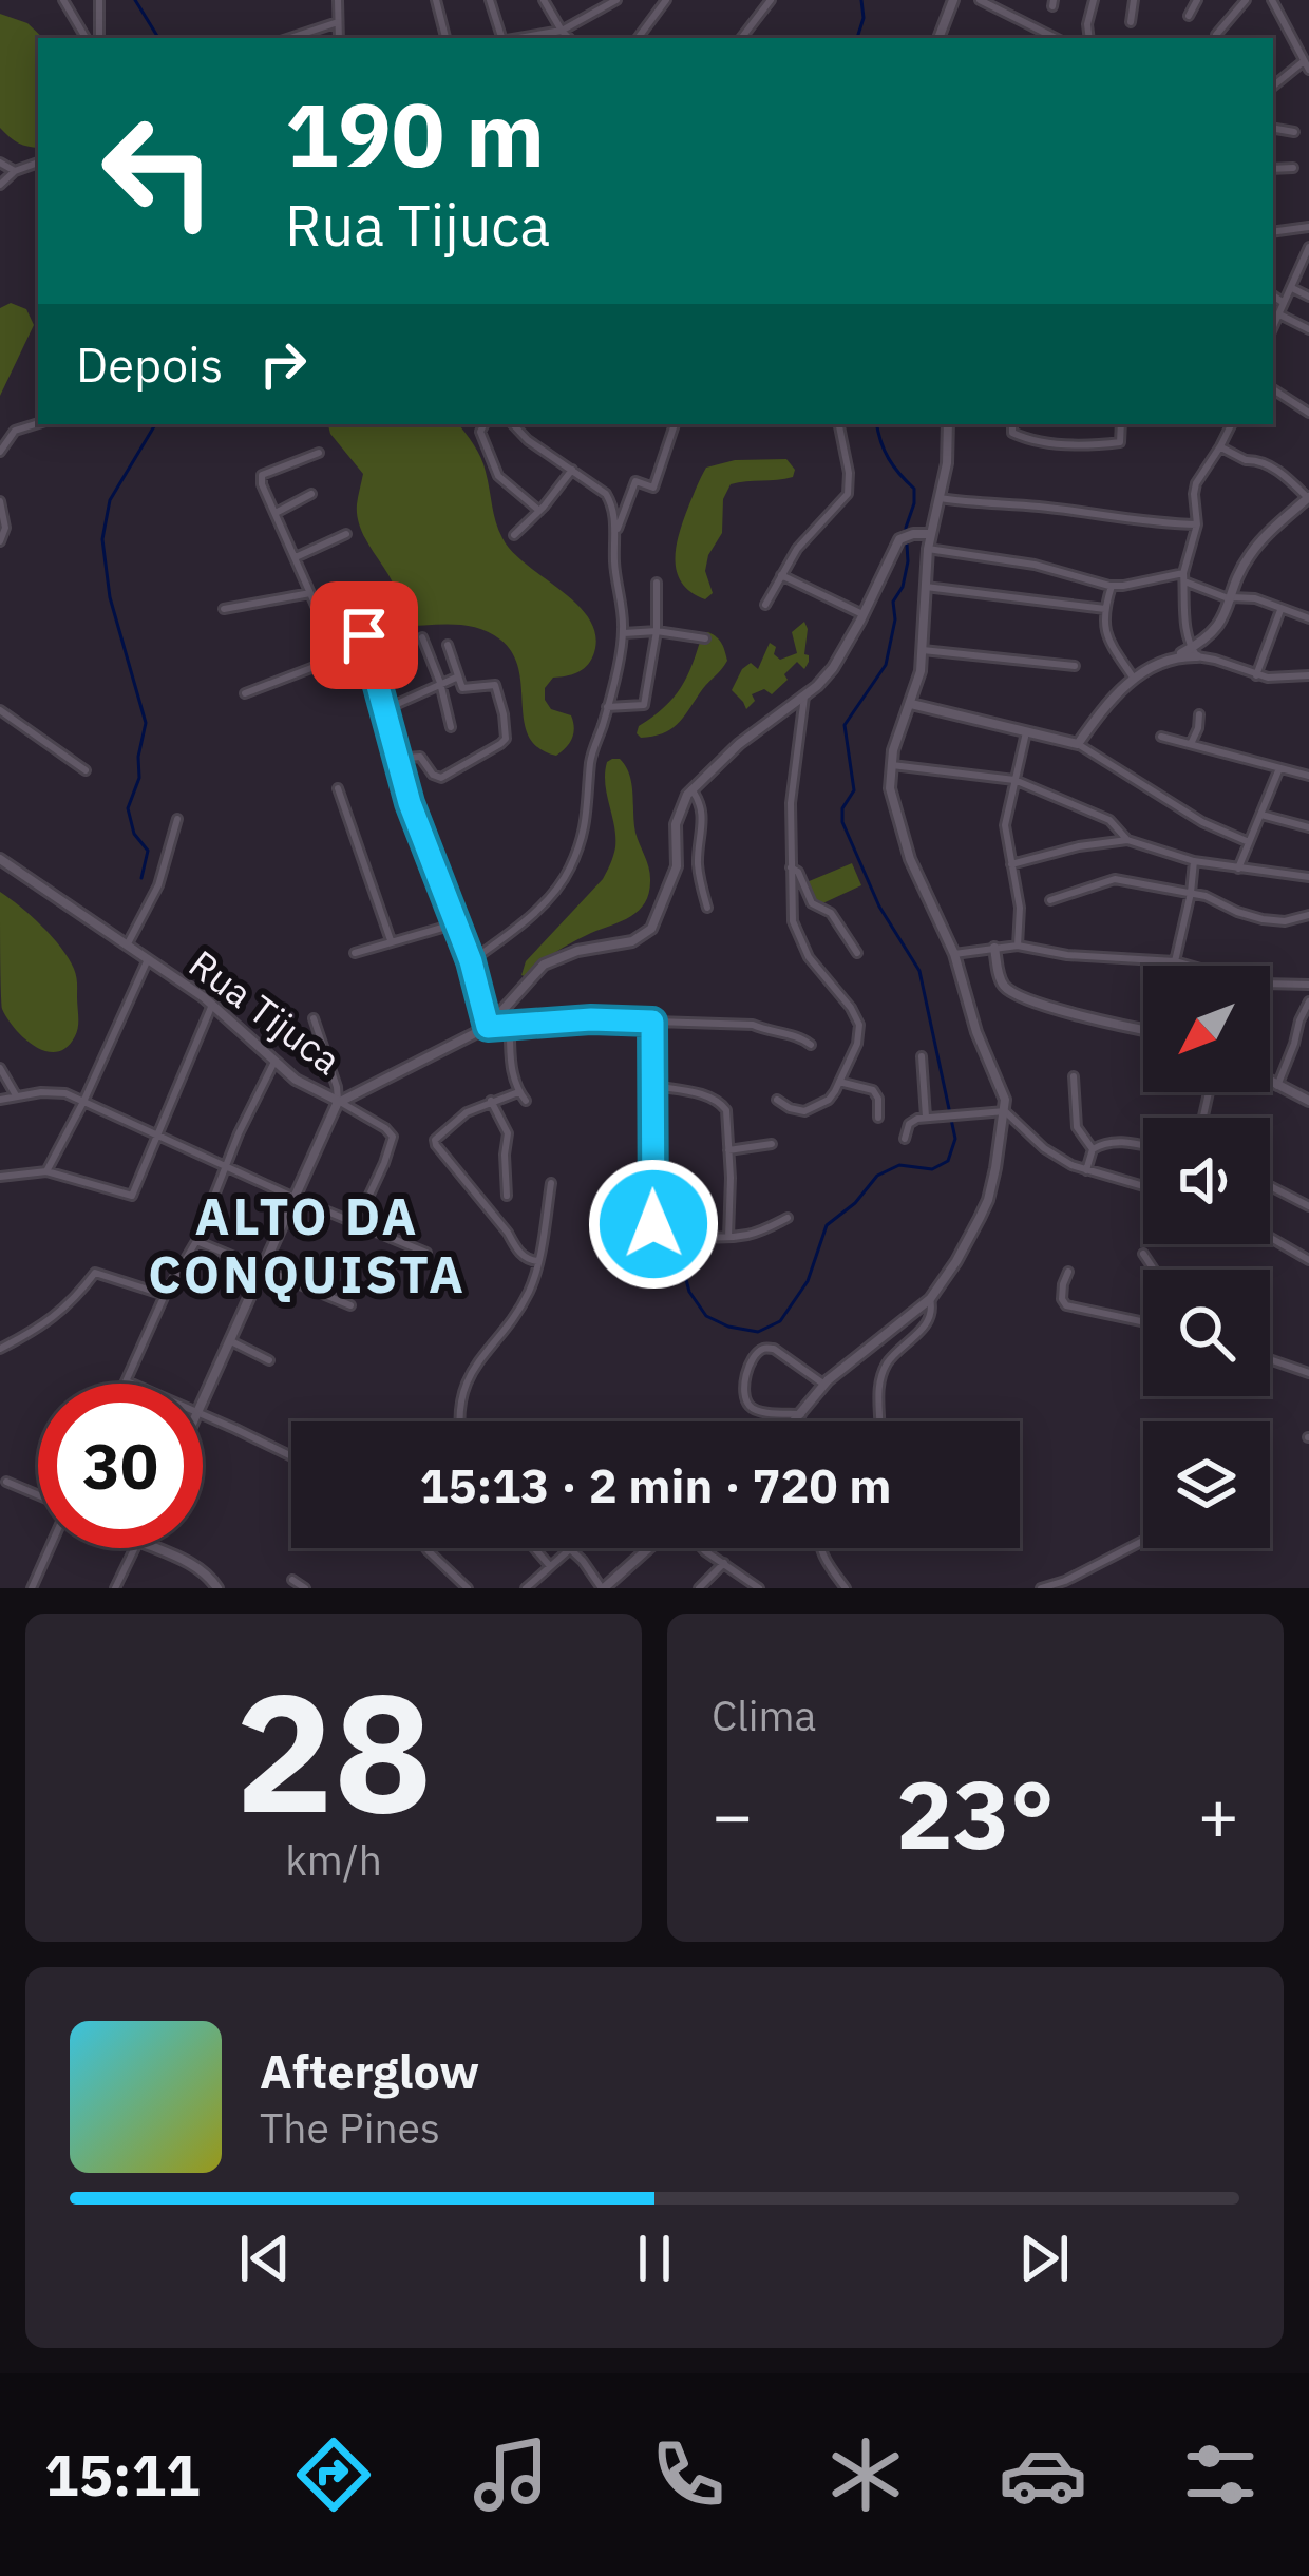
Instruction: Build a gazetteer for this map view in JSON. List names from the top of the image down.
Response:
{
  "streets": {
    "street": ["Rua Tijuca"]
  },
  "districts": ["ALTO DA CONQUISTA"],
  "north": "bottom left",
  "page": {
    "turn": ["190 m", "Rua Tijuca"],
    "then": "Depois",
    "limit": "30",
    "trip": "15:13 · 2 min · 720 m",
    "tile": [
      ["28", "km/h"],
      "Clima"
    ],
    "heat": ["−", "23°", "+"],
    "song": ["Afterglow", "The Pines"],
    "tabs": "15:11"
  }
}
